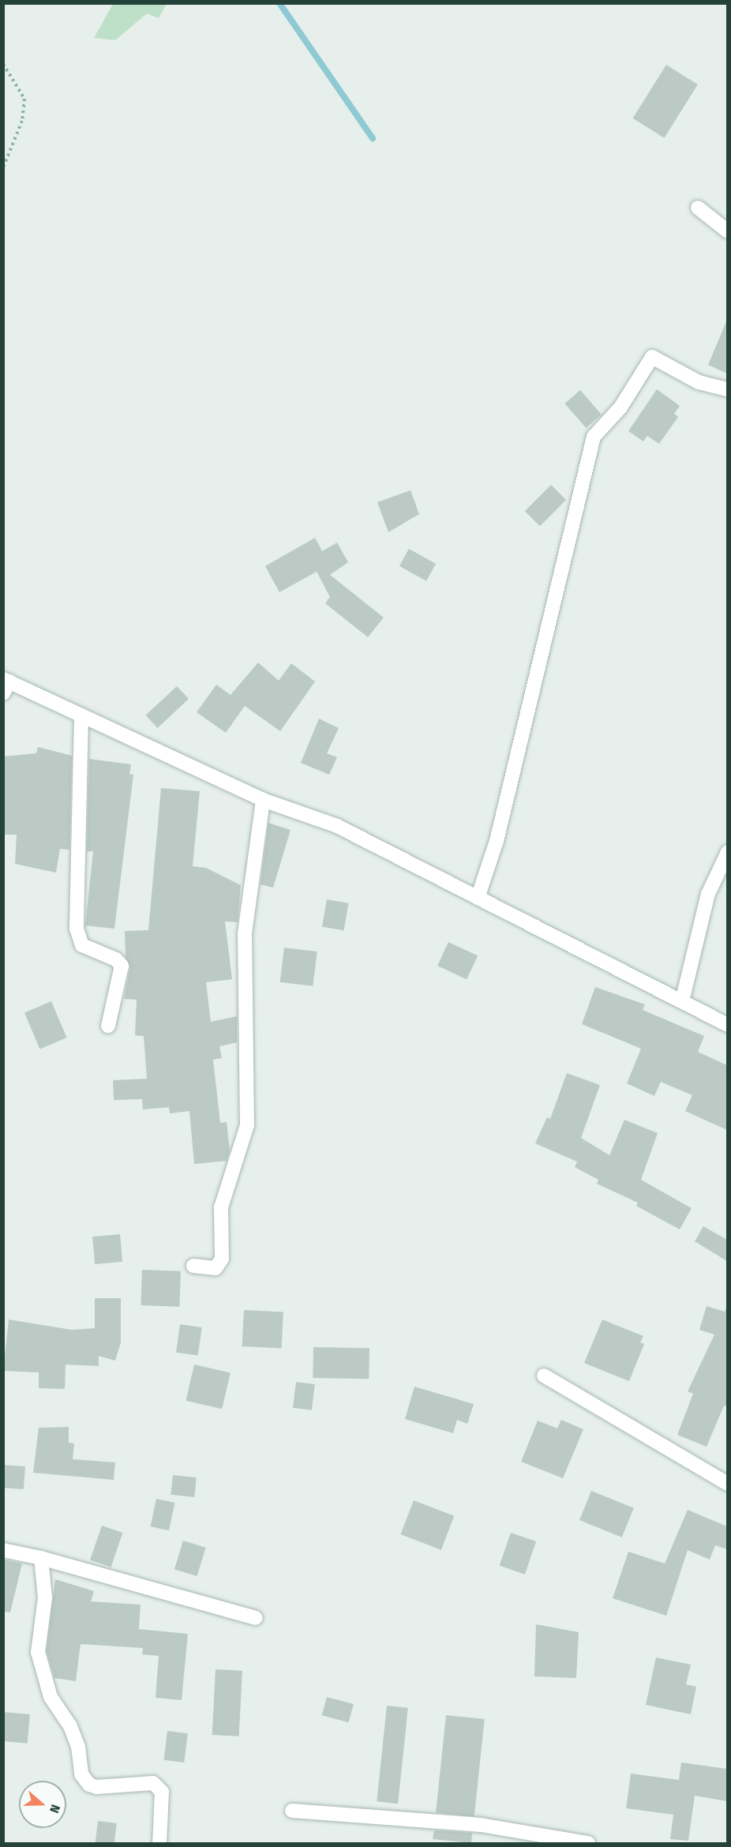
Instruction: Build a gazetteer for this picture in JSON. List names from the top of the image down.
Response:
{
  "north": "right"
}
